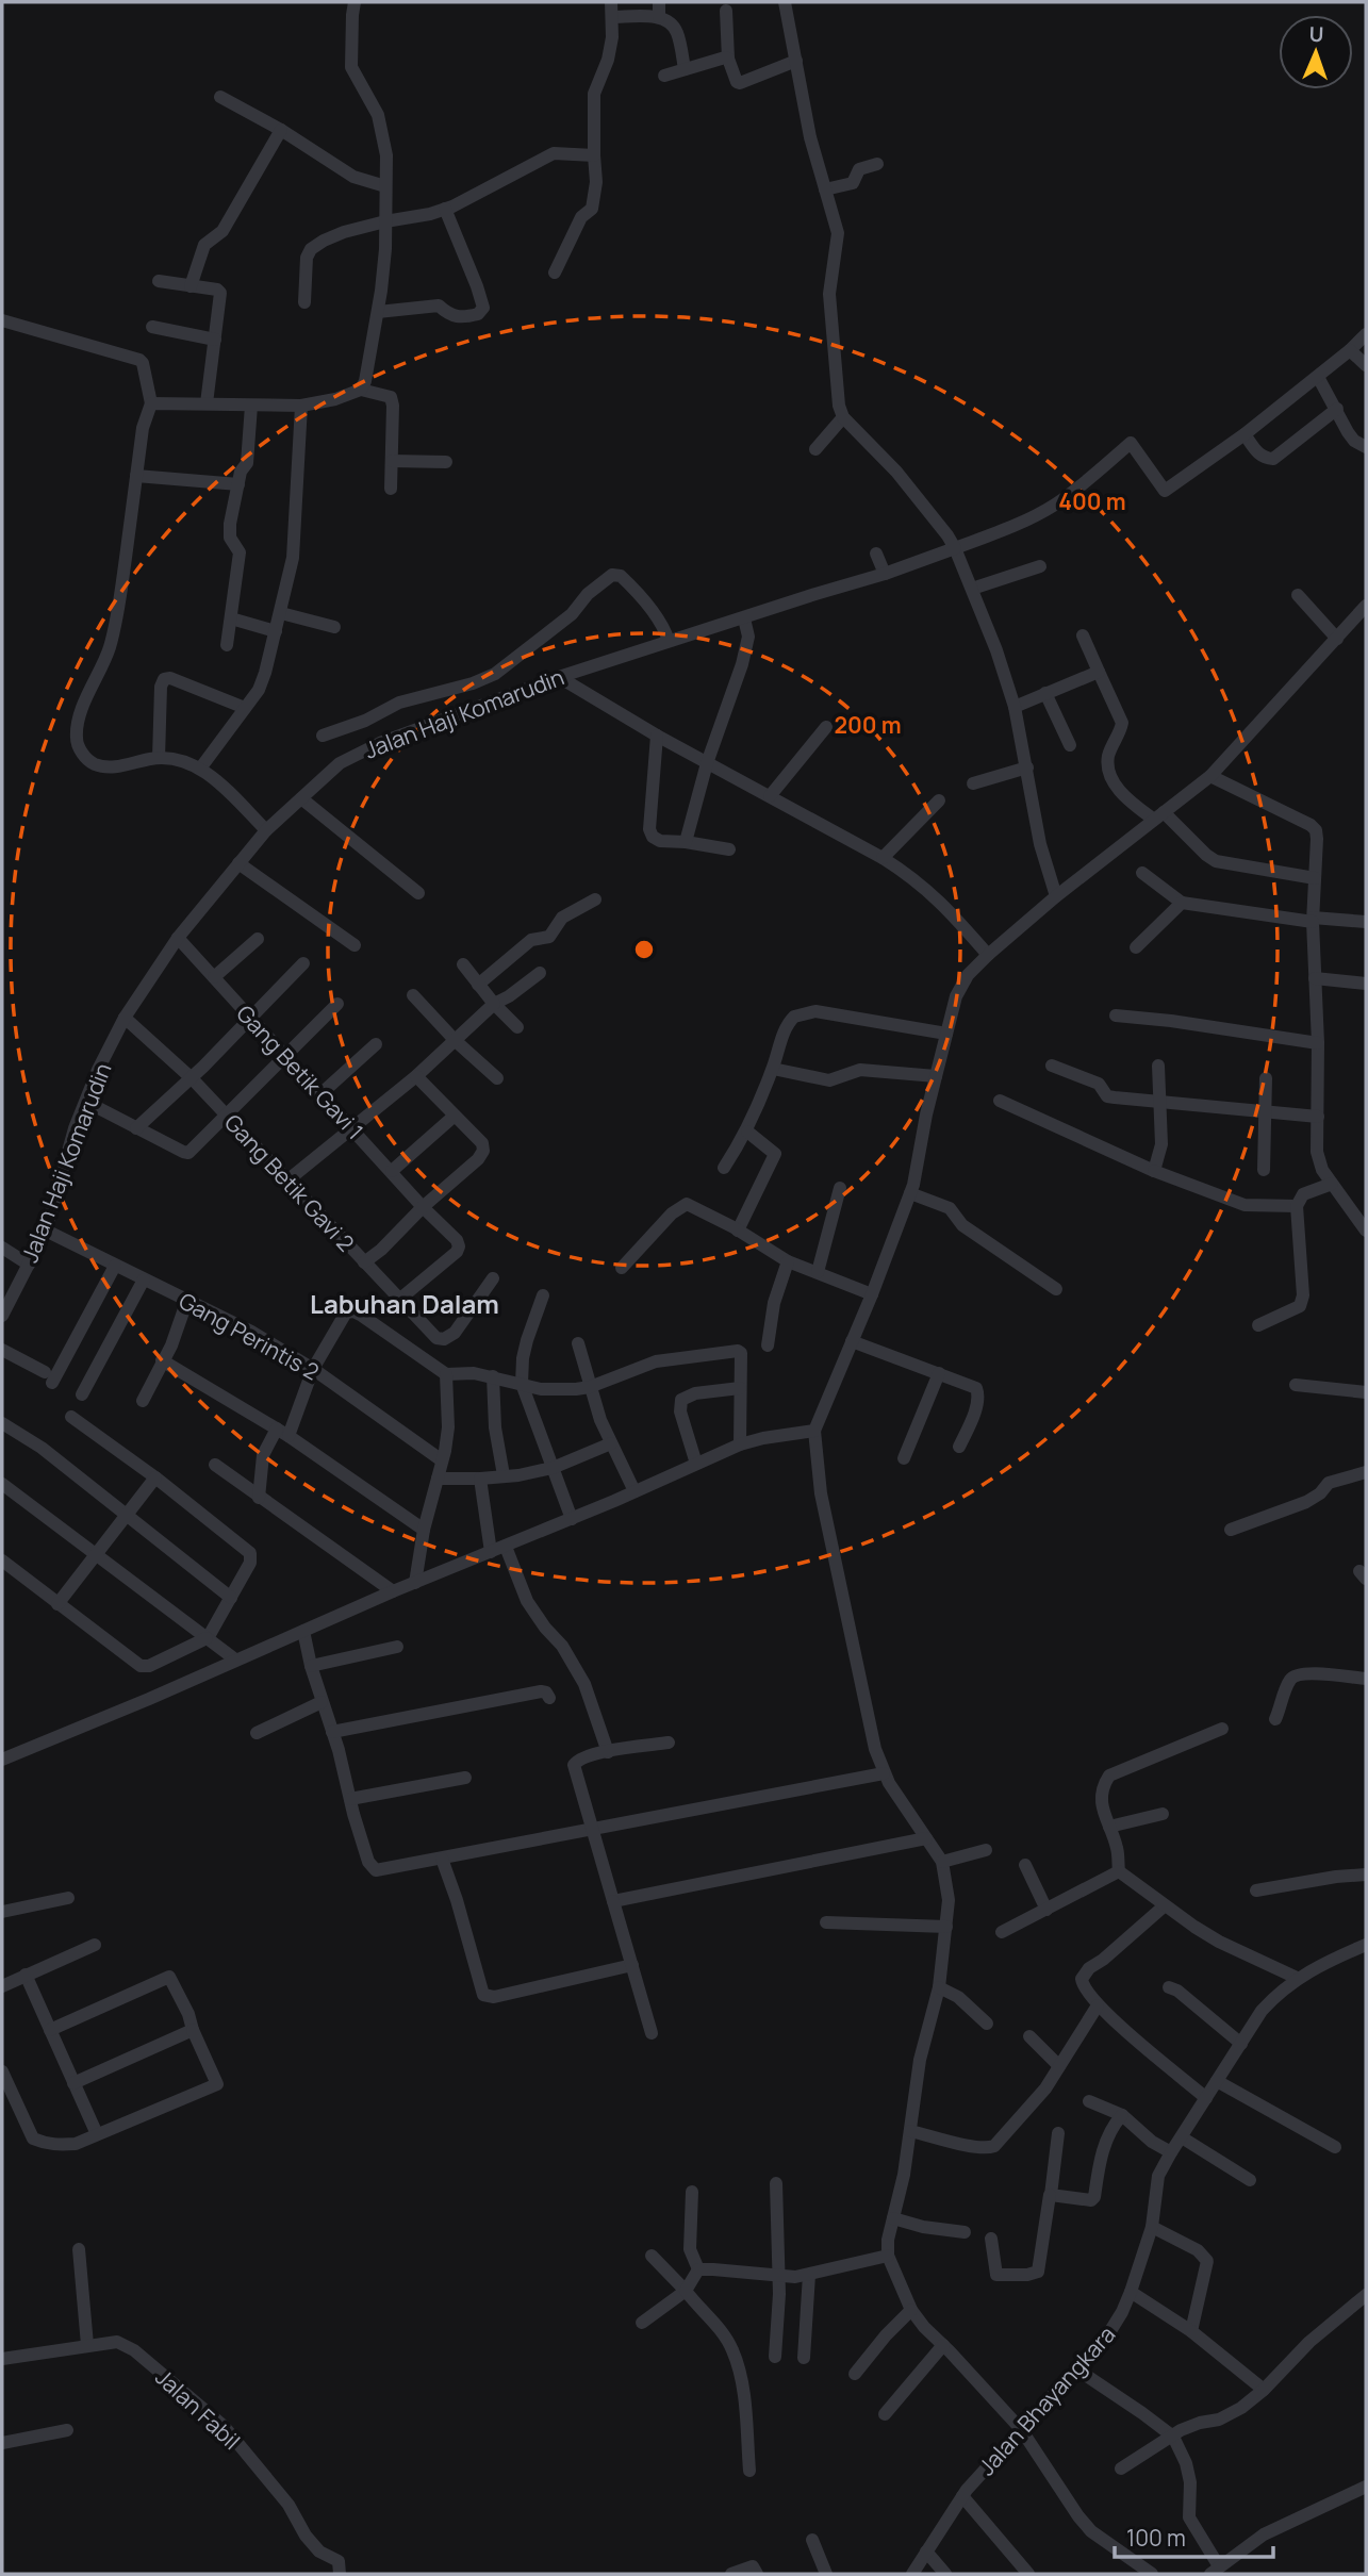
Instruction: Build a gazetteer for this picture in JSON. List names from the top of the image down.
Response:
{
  "streets": {
    "street": [
      "Jalan Haji Komarudin",
      "Gang Betik Gavi 1",
      "Gang Betik Gavi 2",
      "Gang Perintis 2",
      "Jalan Bhayangkara",
      "Jalan Fabil"
    ]
  },
  "crossings": [
    ["Jalan Haji Komarudin", "Gang Betik Gavi 1"],
    ["Jalan Haji Komarudin", "Gang Betik Gavi 2"],
    ["Jalan Haji Komarudin", "Gang Perintis 2"],
    ["Gang Betik Gavi 1", "Gang Betik Gavi 2"]
  ],
  "districts": ["Labuhan Dalam"],
  "scale_bar": "100 m",
  "north": "top",
  "rings": ["400 m", "200 m"]
}
